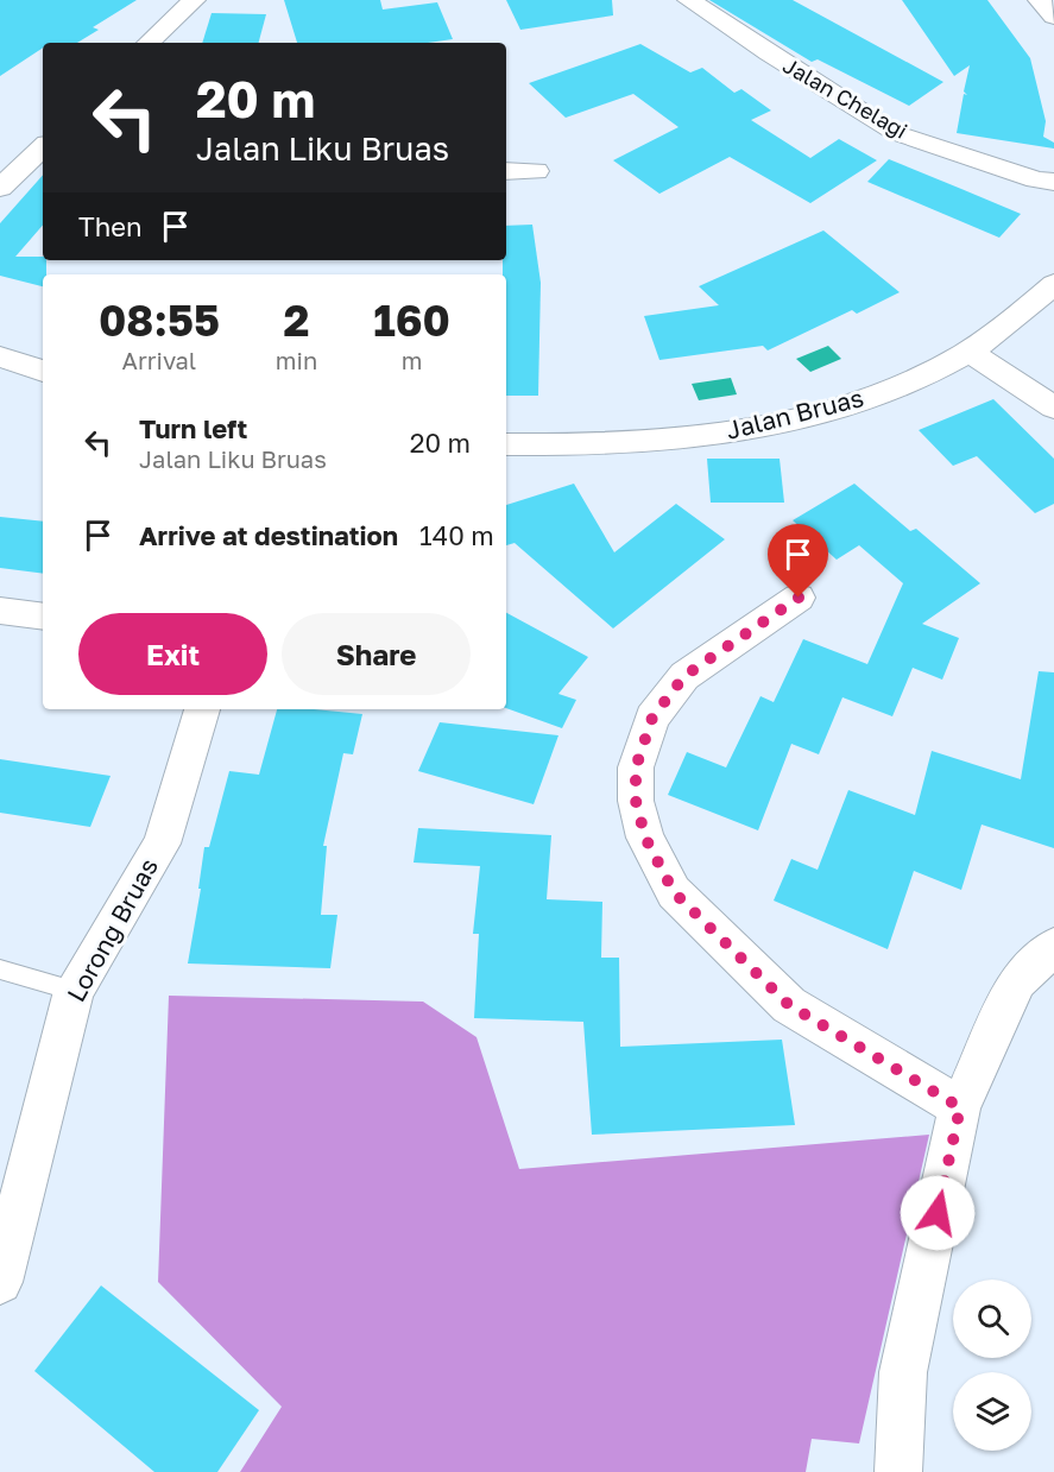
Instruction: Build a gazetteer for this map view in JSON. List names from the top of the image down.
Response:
{
  "streets": {
    "street": ["Jalan Chelagi", "Jalan Bruas", "Lorong Bruas"]
  },
  "page": {
    "turn": ["20 m", "Jalan Liku Bruas"],
    "then": "Then",
    "eta": [
      "08:55",
      "Arrival",
      "2",
      "min",
      "160",
      "m"
    ],
    "list": [
      {
        "name": "Turn left",
        "note": "Jalan Liku Bruas",
        "value": "20 m"
      },
      {
        "name": "Arrive at destination",
        "value": "140 m"
      }
    ],
    "buttons": ["Exit", "Share"]
  }
}
